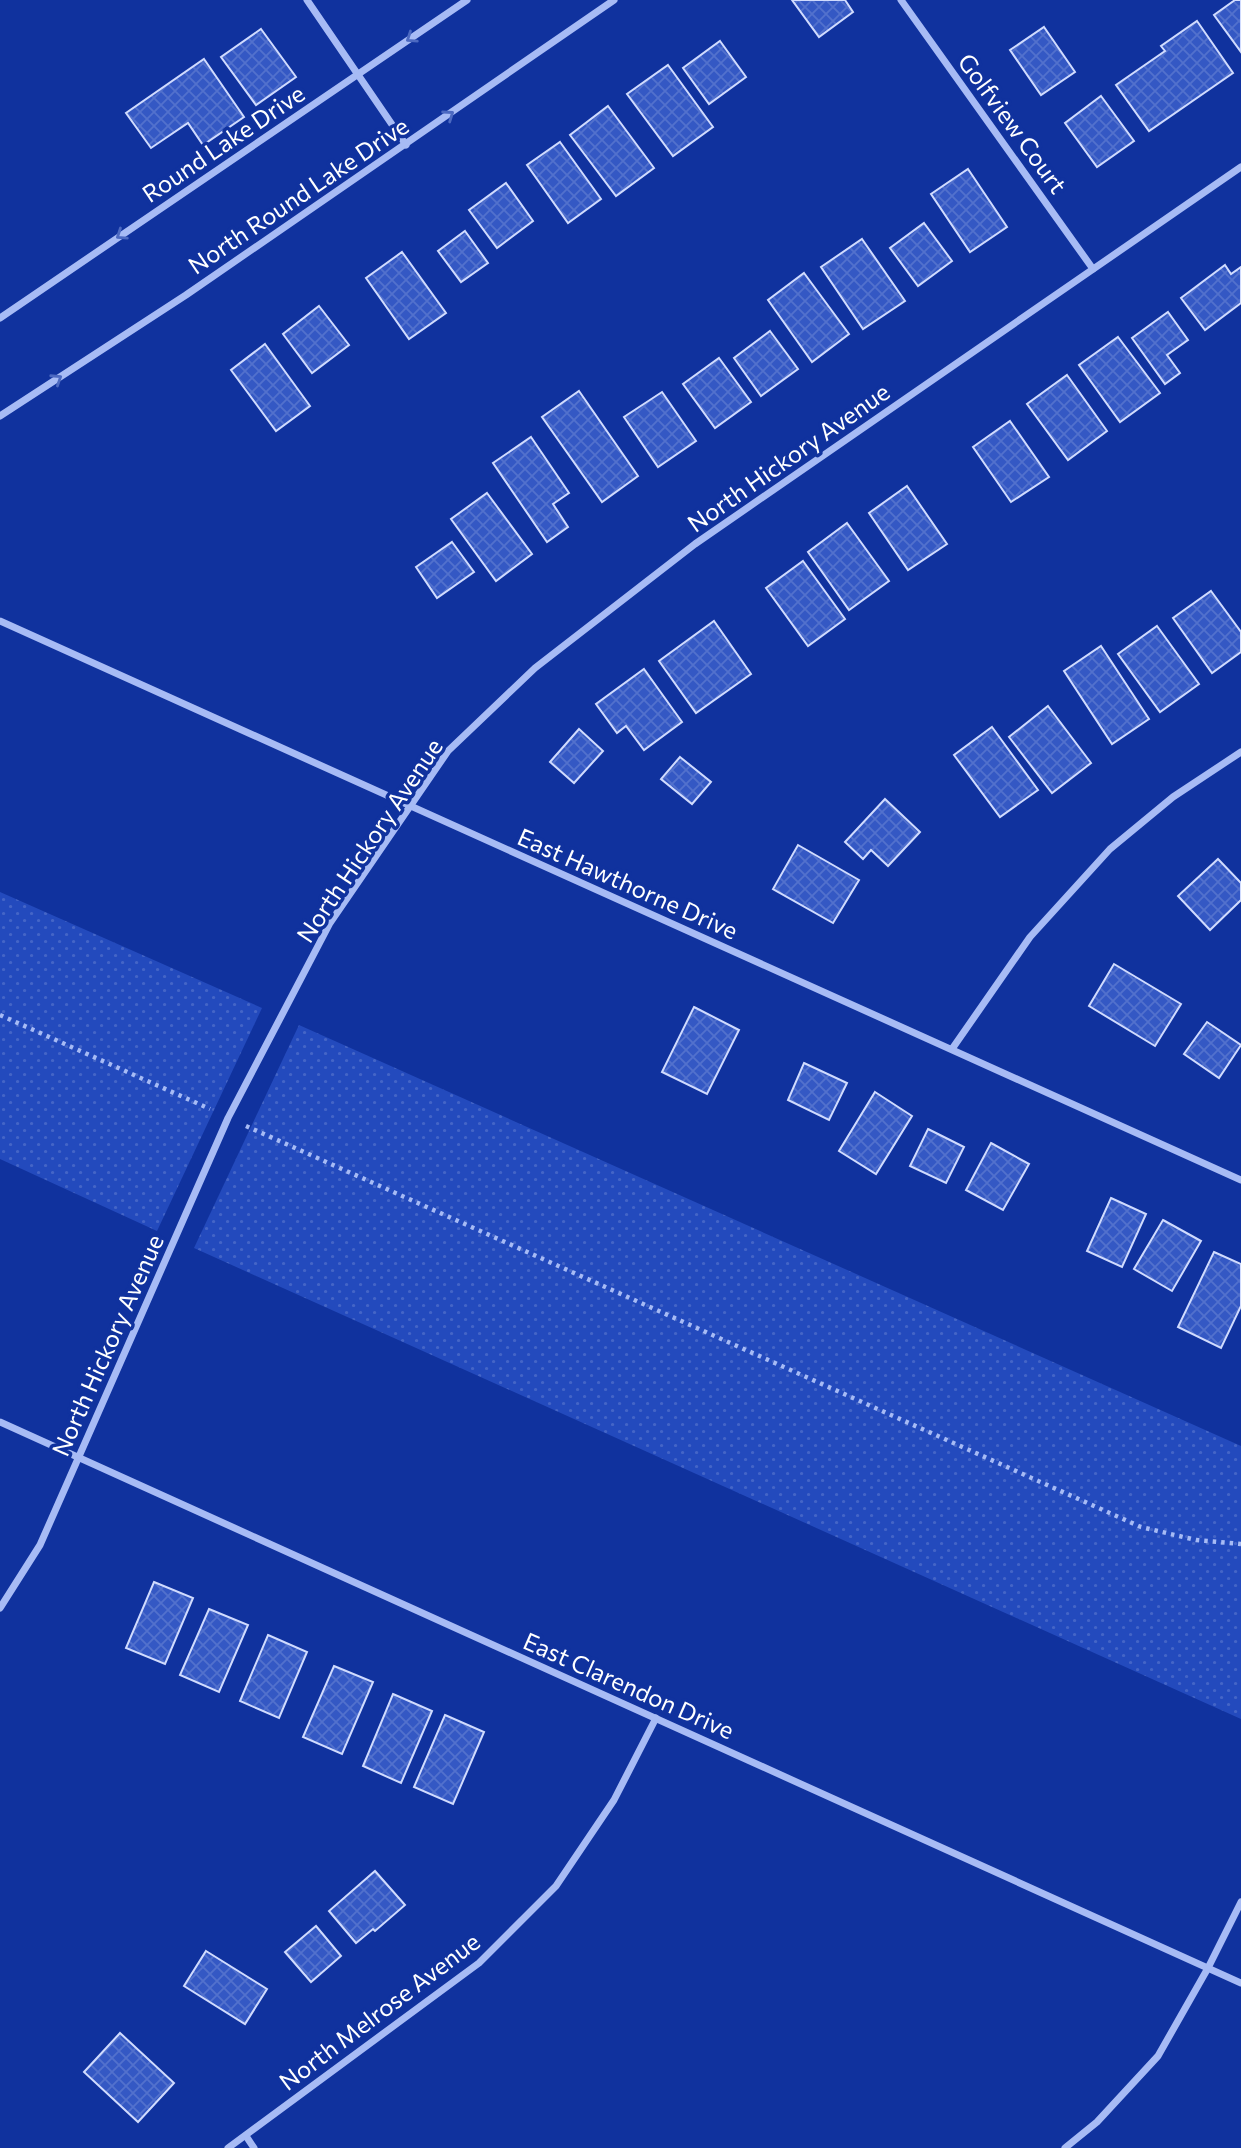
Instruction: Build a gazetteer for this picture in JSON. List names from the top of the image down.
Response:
{
  "streets": {
    "street": [
      "Golfview Court",
      "Round Lake Drive",
      "North Round Lake Drive",
      "North Hickory Avenue",
      "East Hawthorne Drive",
      "East Clarendon Drive",
      "North Melrose Avenue"
    ]
  },
  "crossings": [
    ["Golfview Court", "North Hickory Avenue"],
    ["North Hickory Avenue", "East Hawthorne Drive"],
    ["North Hickory Avenue", "East Clarendon Drive"],
    ["East Clarendon Drive", "North Melrose Avenue"]
  ],
  "one_way": ["Round Lake Drive", "North Round Lake Drive"]
}
